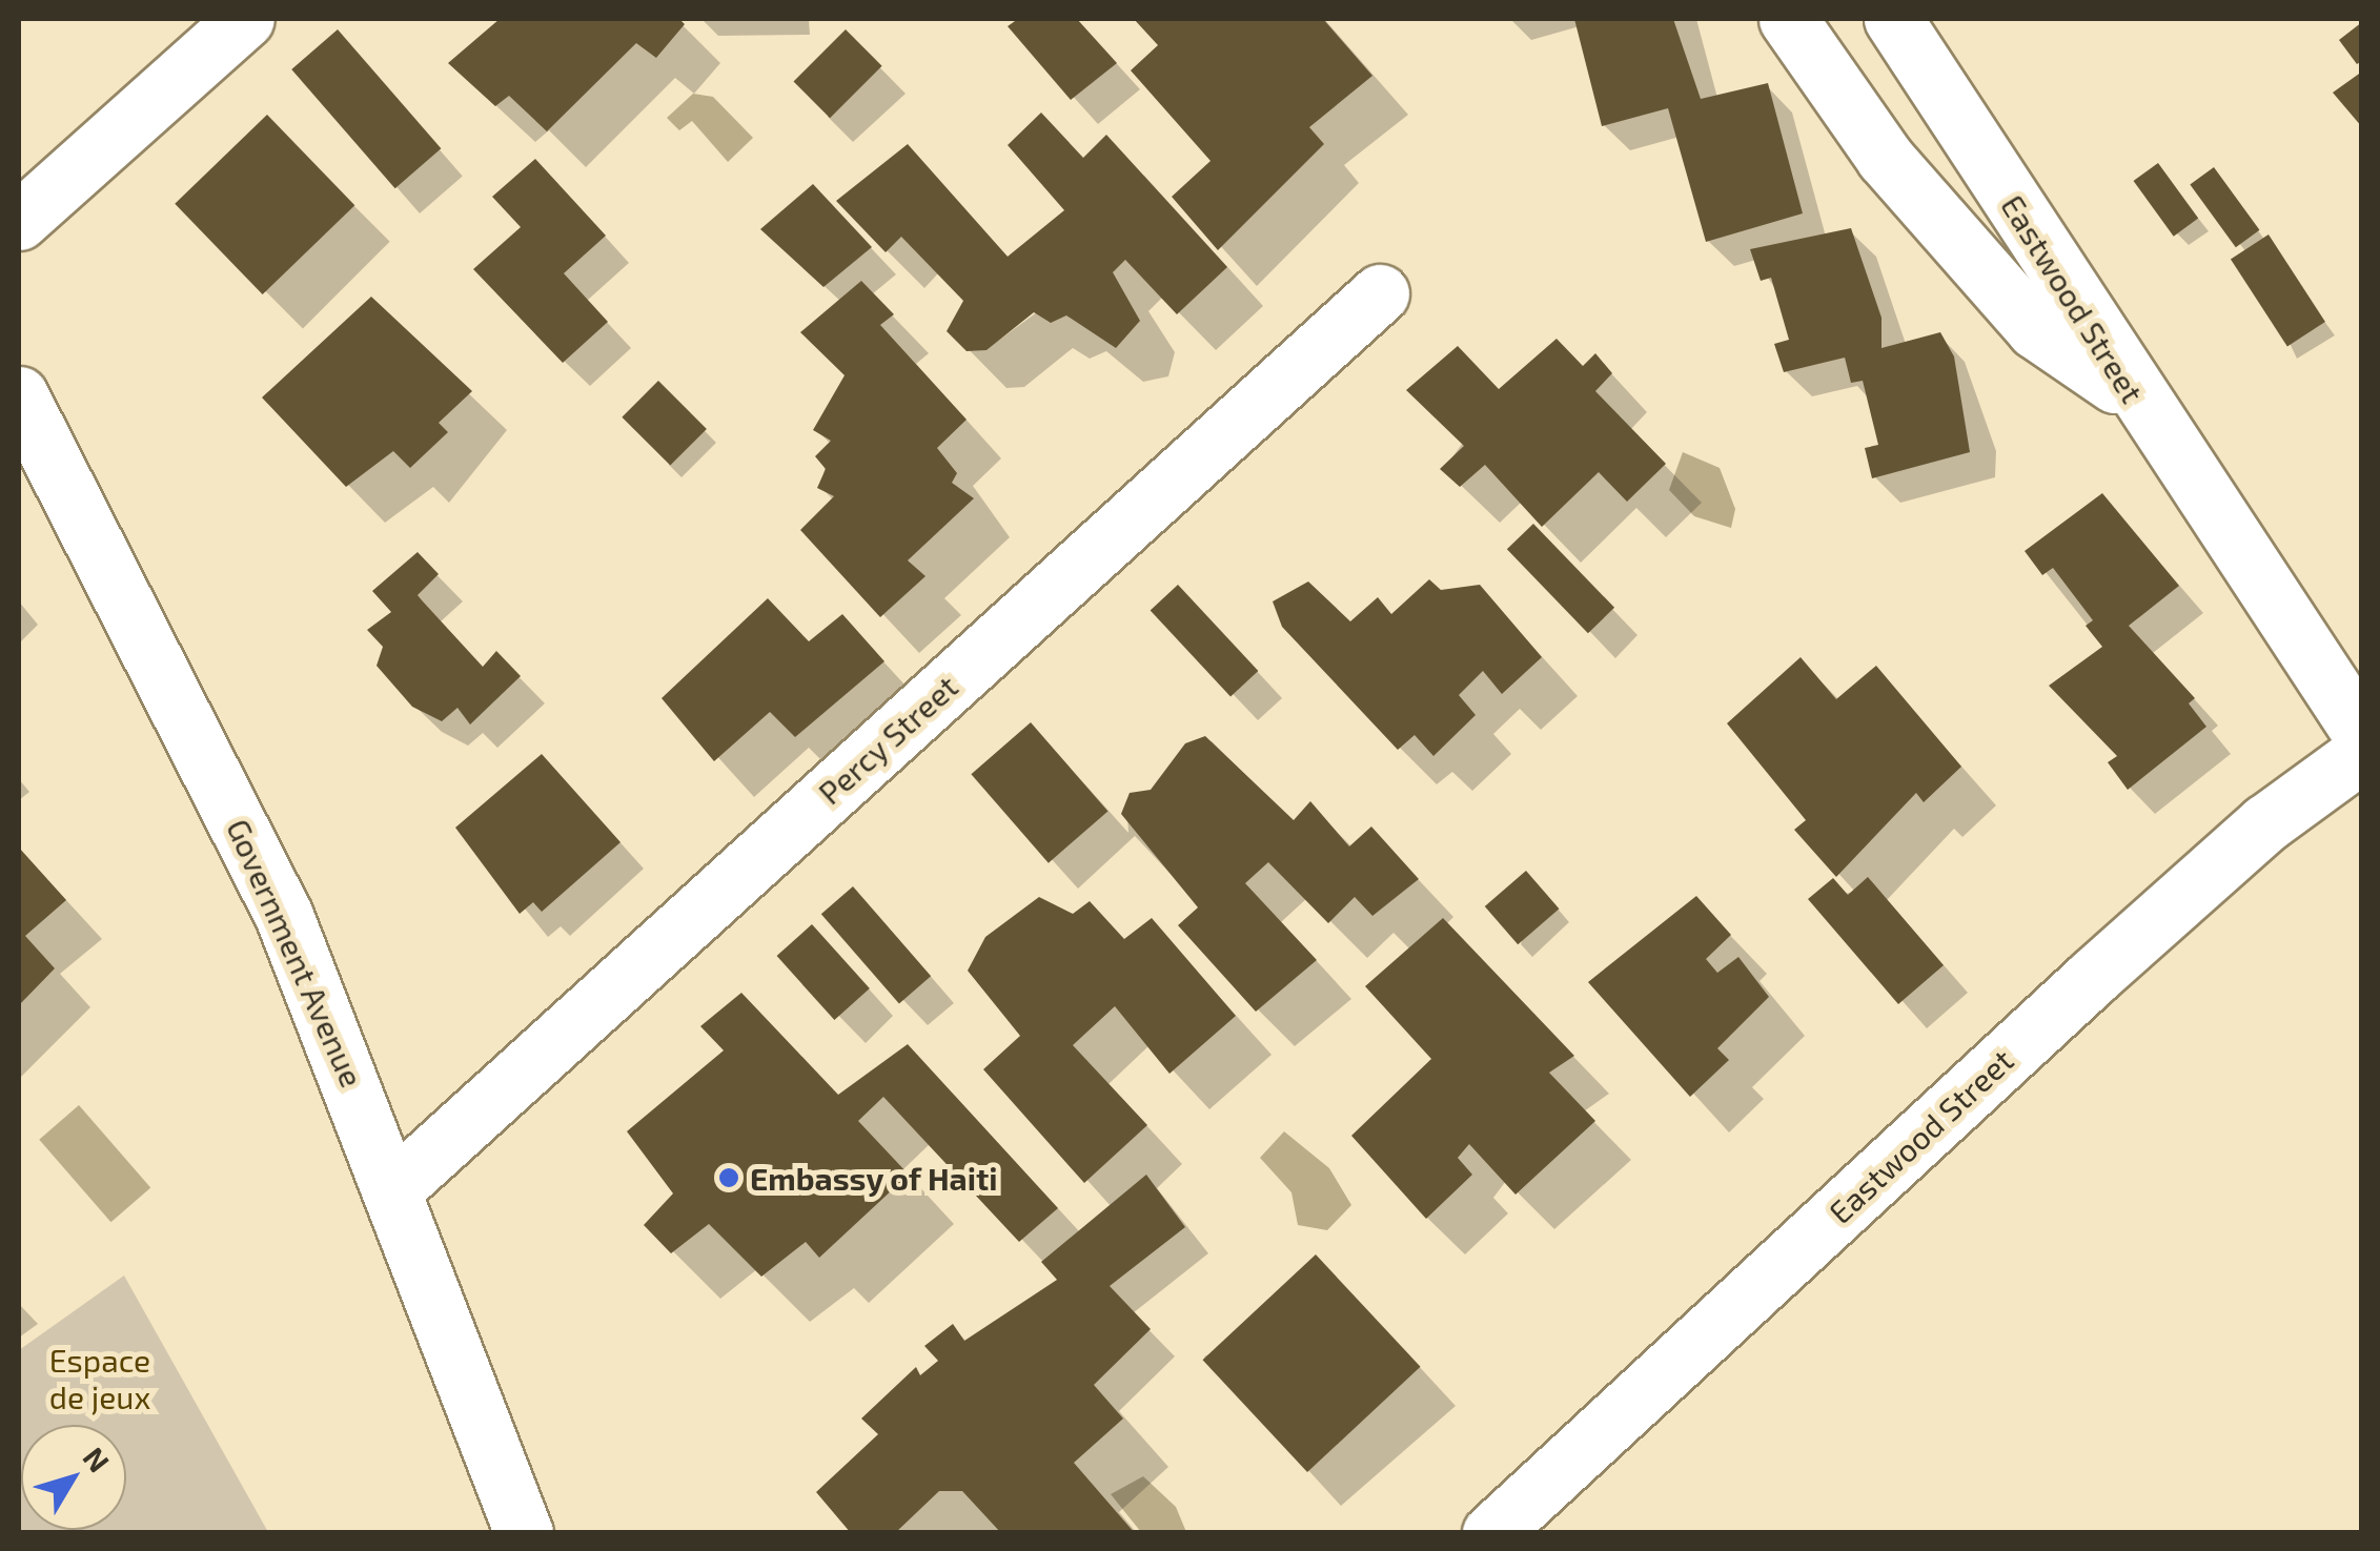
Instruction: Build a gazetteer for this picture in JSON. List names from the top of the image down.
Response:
{
  "streets": {
    "street": ["Eastwood Street", "Percy Street", "Government Avenue"]
  },
  "crossings": [
    ["Percy Street", "Government Avenue"]
  ],
  "parks": ["Espace de jeux"],
  "places": ["Embassy of Haiti"],
  "north": "top right"
}
